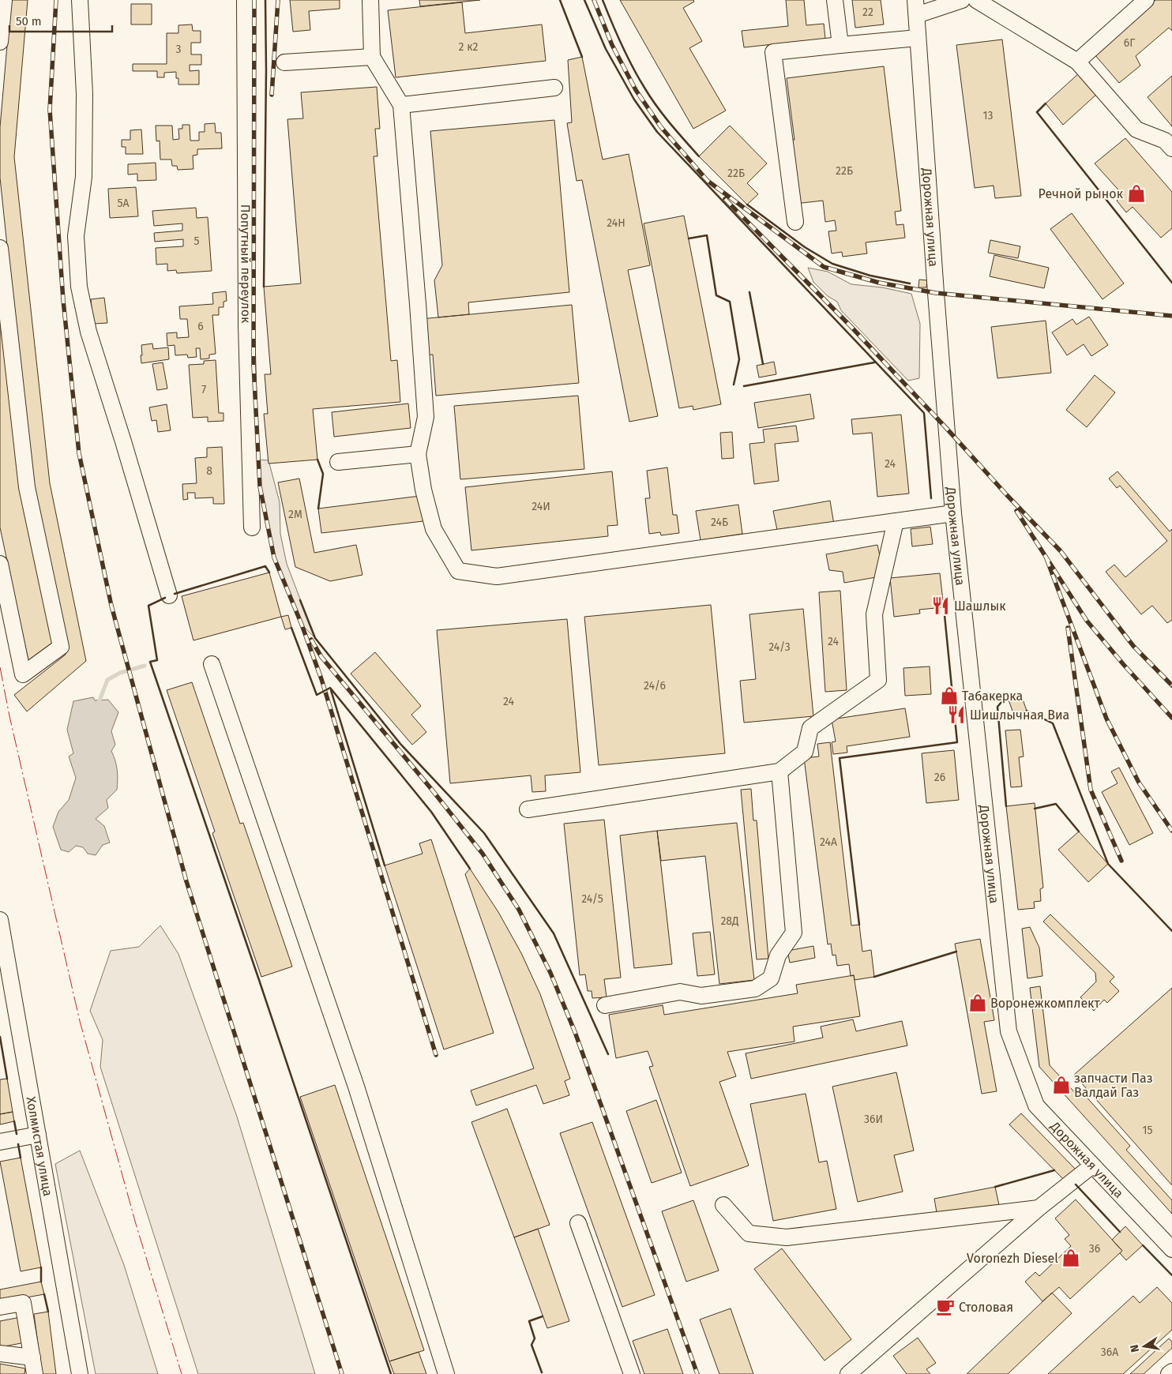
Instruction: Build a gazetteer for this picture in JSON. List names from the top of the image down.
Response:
{
  "streets": {
    "street": ["Дорожная улица", "Попутный переулок", "Холмистая улица"]
  },
  "places": {
    "shop": [
      "Речной рынок",
      "Табакерка",
      "Воронежкомплект",
      "запчасти Паз Валдай Газ",
      "Voronezh Diesel"
    ],
    "restaurant": ["Шашлык", "Шишлычная Виа"],
    "cafe": ["Столовая"]
  },
  "house_numbers": [
    "22",
    "6Г",
    "2 к2",
    "3",
    "13",
    "22Б",
    "22Б",
    "5А",
    "24Н",
    "5",
    "6",
    "7",
    "24",
    "8",
    "24И",
    "2М",
    "24Б",
    "24",
    "24/3",
    "24/6",
    "24",
    "26",
    "24А",
    "24/5",
    "28Д",
    "36И",
    "15",
    "36",
    "36А"
  ],
  "scale_bar": "50 m",
  "north": "left"
}
